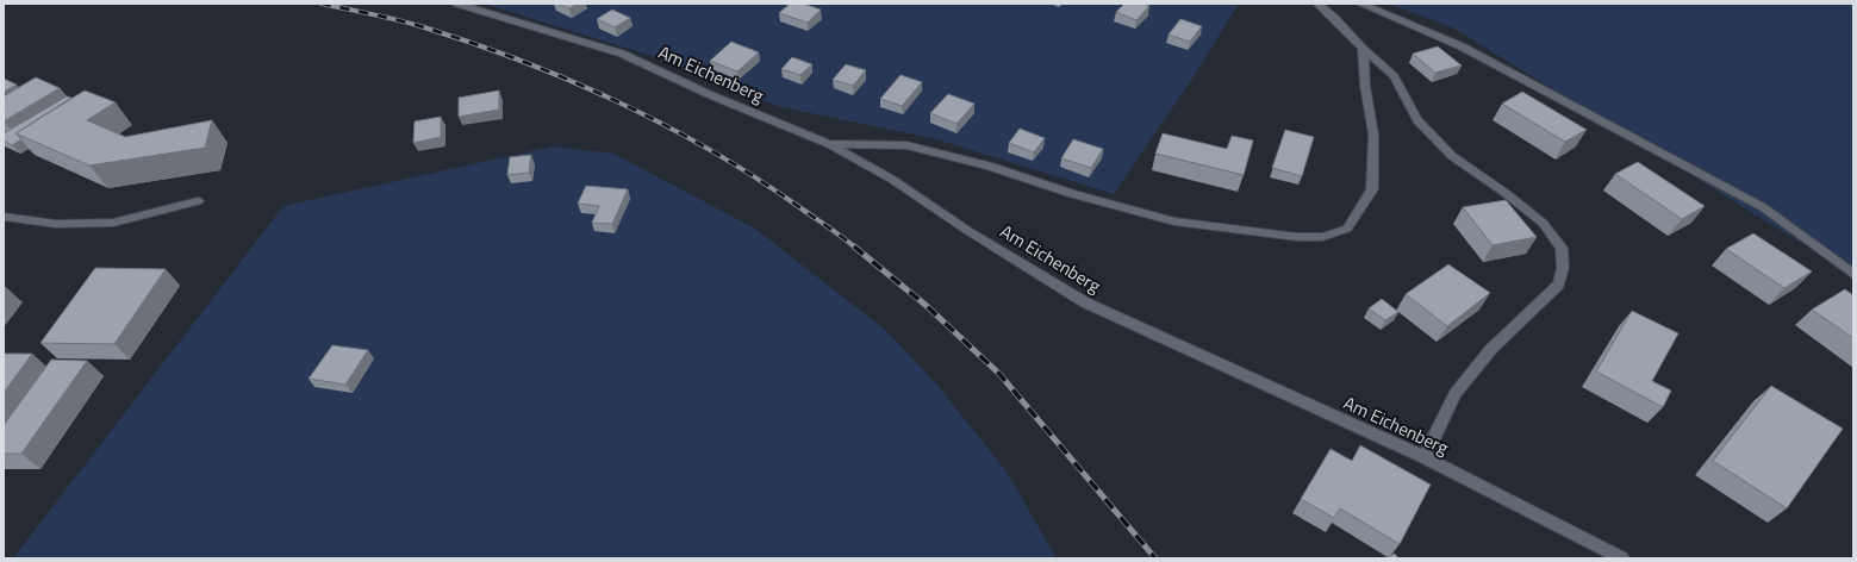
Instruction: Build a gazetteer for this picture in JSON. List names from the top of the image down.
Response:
{
  "streets": {
    "street": ["Am Eichenberg"]
  }
}
